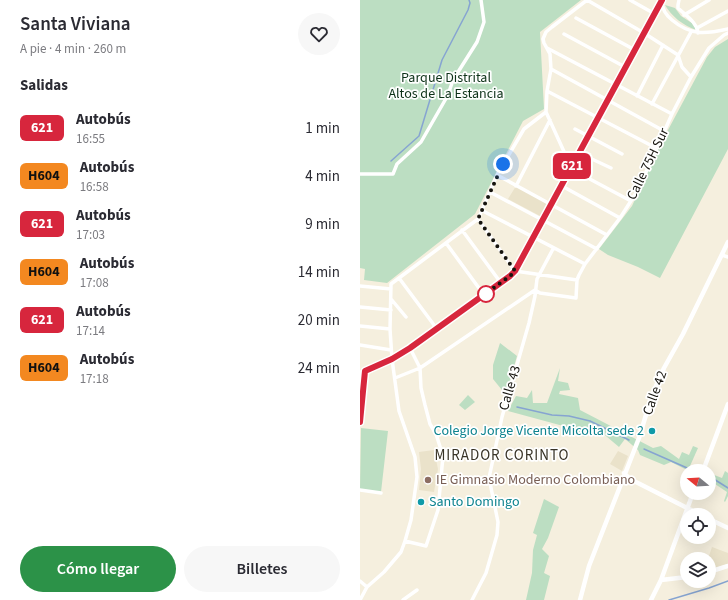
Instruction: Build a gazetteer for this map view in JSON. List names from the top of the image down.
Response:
{
  "streets": {
    "street": ["Calle 75H Sur", "Calle 43", "Calle 42"]
  },
  "crossings": [
    ["Calle 75H Sur", "Calle 43"]
  ],
  "districts": ["MIRADOR CORINTO"],
  "parks": ["Parque Distrital Altos de La Estancia"],
  "places": ["Colegio Jorge Vicente Micolta sede 2", "IE Gimnasio Moderno Colombiano", "Santo Domingo"],
  "lines": ["bus line 621"],
  "north": "left",
  "page": {
    "heading": [
      ["Santa Viviana", "A pie · 4 min · 260 m"],
      "Salidas"
    ],
    "on_map": "621",
    "list": [
      {
        "mark": "621",
        "name": "Autobús",
        "note": "16:55",
        "value": "1 min"
      },
      {
        "mark": "H604",
        "name": "Autobús",
        "note": "16:58",
        "value": "4 min"
      },
      {
        "mark": "621",
        "name": "Autobús",
        "note": "17:03",
        "value": "9 min"
      },
      {
        "mark": "H604",
        "name": "Autobús",
        "note": "17:08",
        "value": "14 min"
      },
      {
        "mark": "621",
        "name": "Autobús",
        "note": "17:14",
        "value": "20 min"
      },
      {
        "mark": "H604",
        "name": "Autobús",
        "note": "17:18",
        "value": "24 min"
      }
    ],
    "buttons": ["Cómo llegar", "Billetes"]
  }
}
